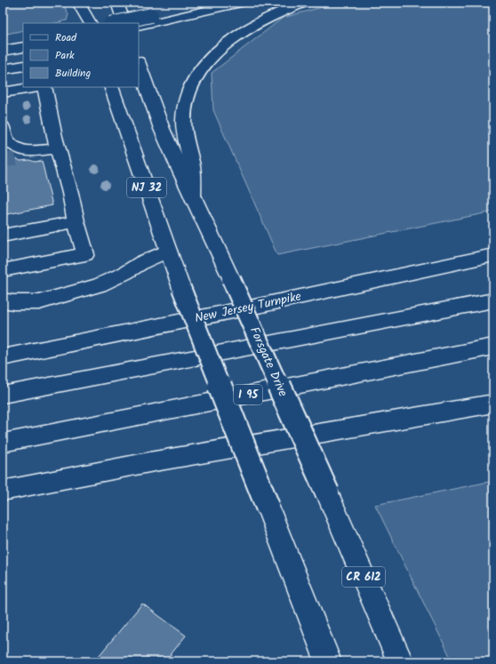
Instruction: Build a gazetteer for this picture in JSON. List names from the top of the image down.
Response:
{
  "streets": {
    "main road": [
      "NJ 32",
      "New Jersey Turnpike",
      "Forsgate Drive",
      "I 95",
      "CR 612"
    ]
  },
  "legend": ["Road", "Park", "Building"]
}
